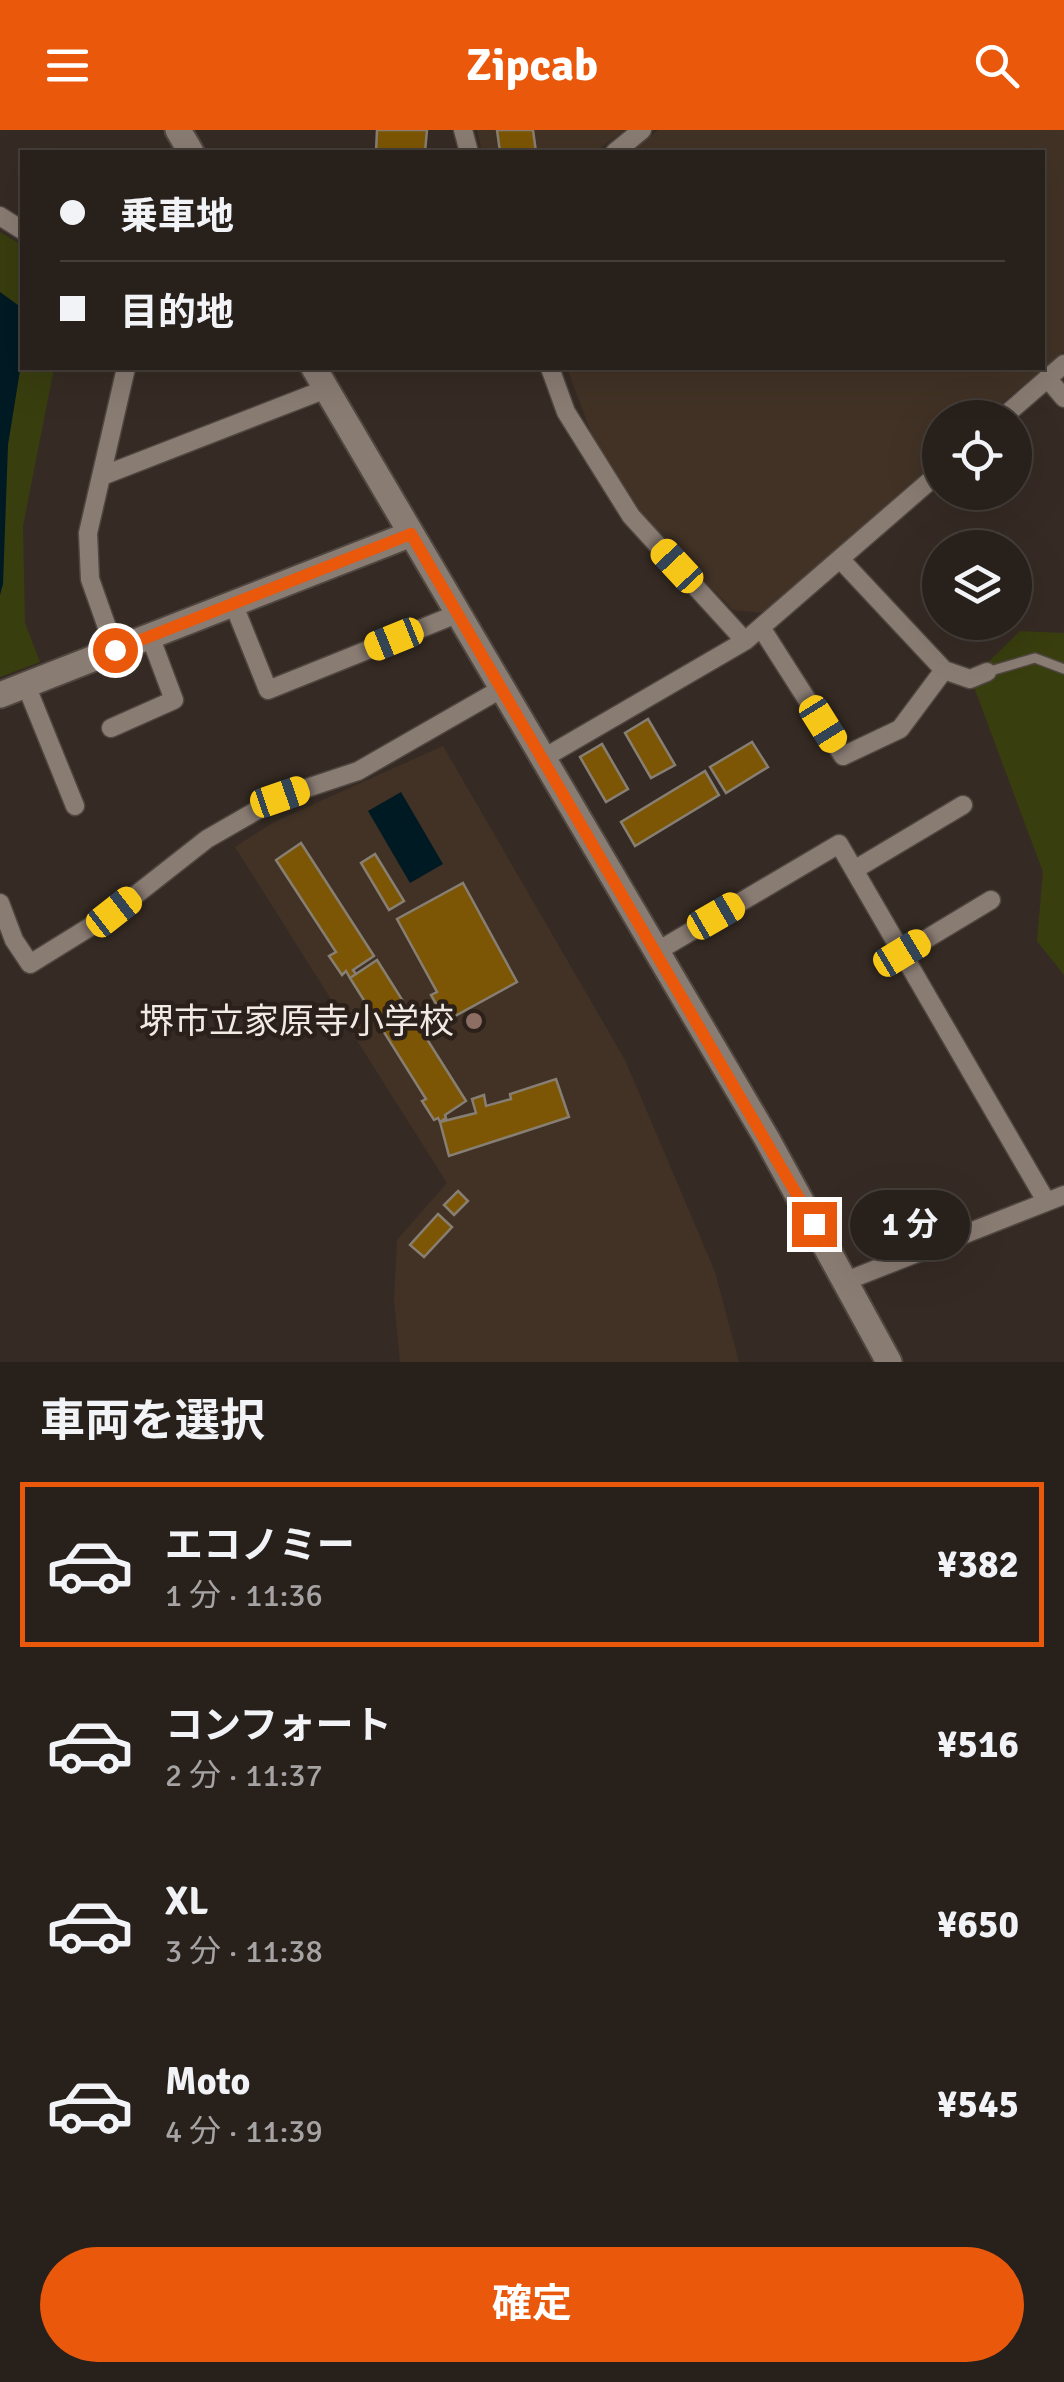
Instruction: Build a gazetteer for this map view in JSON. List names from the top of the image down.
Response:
{
  "places": ["堺市立家原寺小学校"],
  "page": {
    "header": "Zipcab",
    "banner": ["乗車地", "目的地"],
    "bubble": "1 分",
    "heading": "車両を選択",
    "list": [
      {
        "name": "エコノミー",
        "note": "1 分 · 11:36",
        "value": "¥382"
      },
      {
        "name": "コンフォート",
        "note": "2 分 · 11:37",
        "value": "¥516"
      },
      {
        "name": "XL",
        "note": "3 分 · 11:38",
        "value": "¥650"
      },
      {
        "name": "Moto",
        "note": "4 分 · 11:39",
        "value": "¥545"
      }
    ],
    "buttons": "確定"
  }
}
